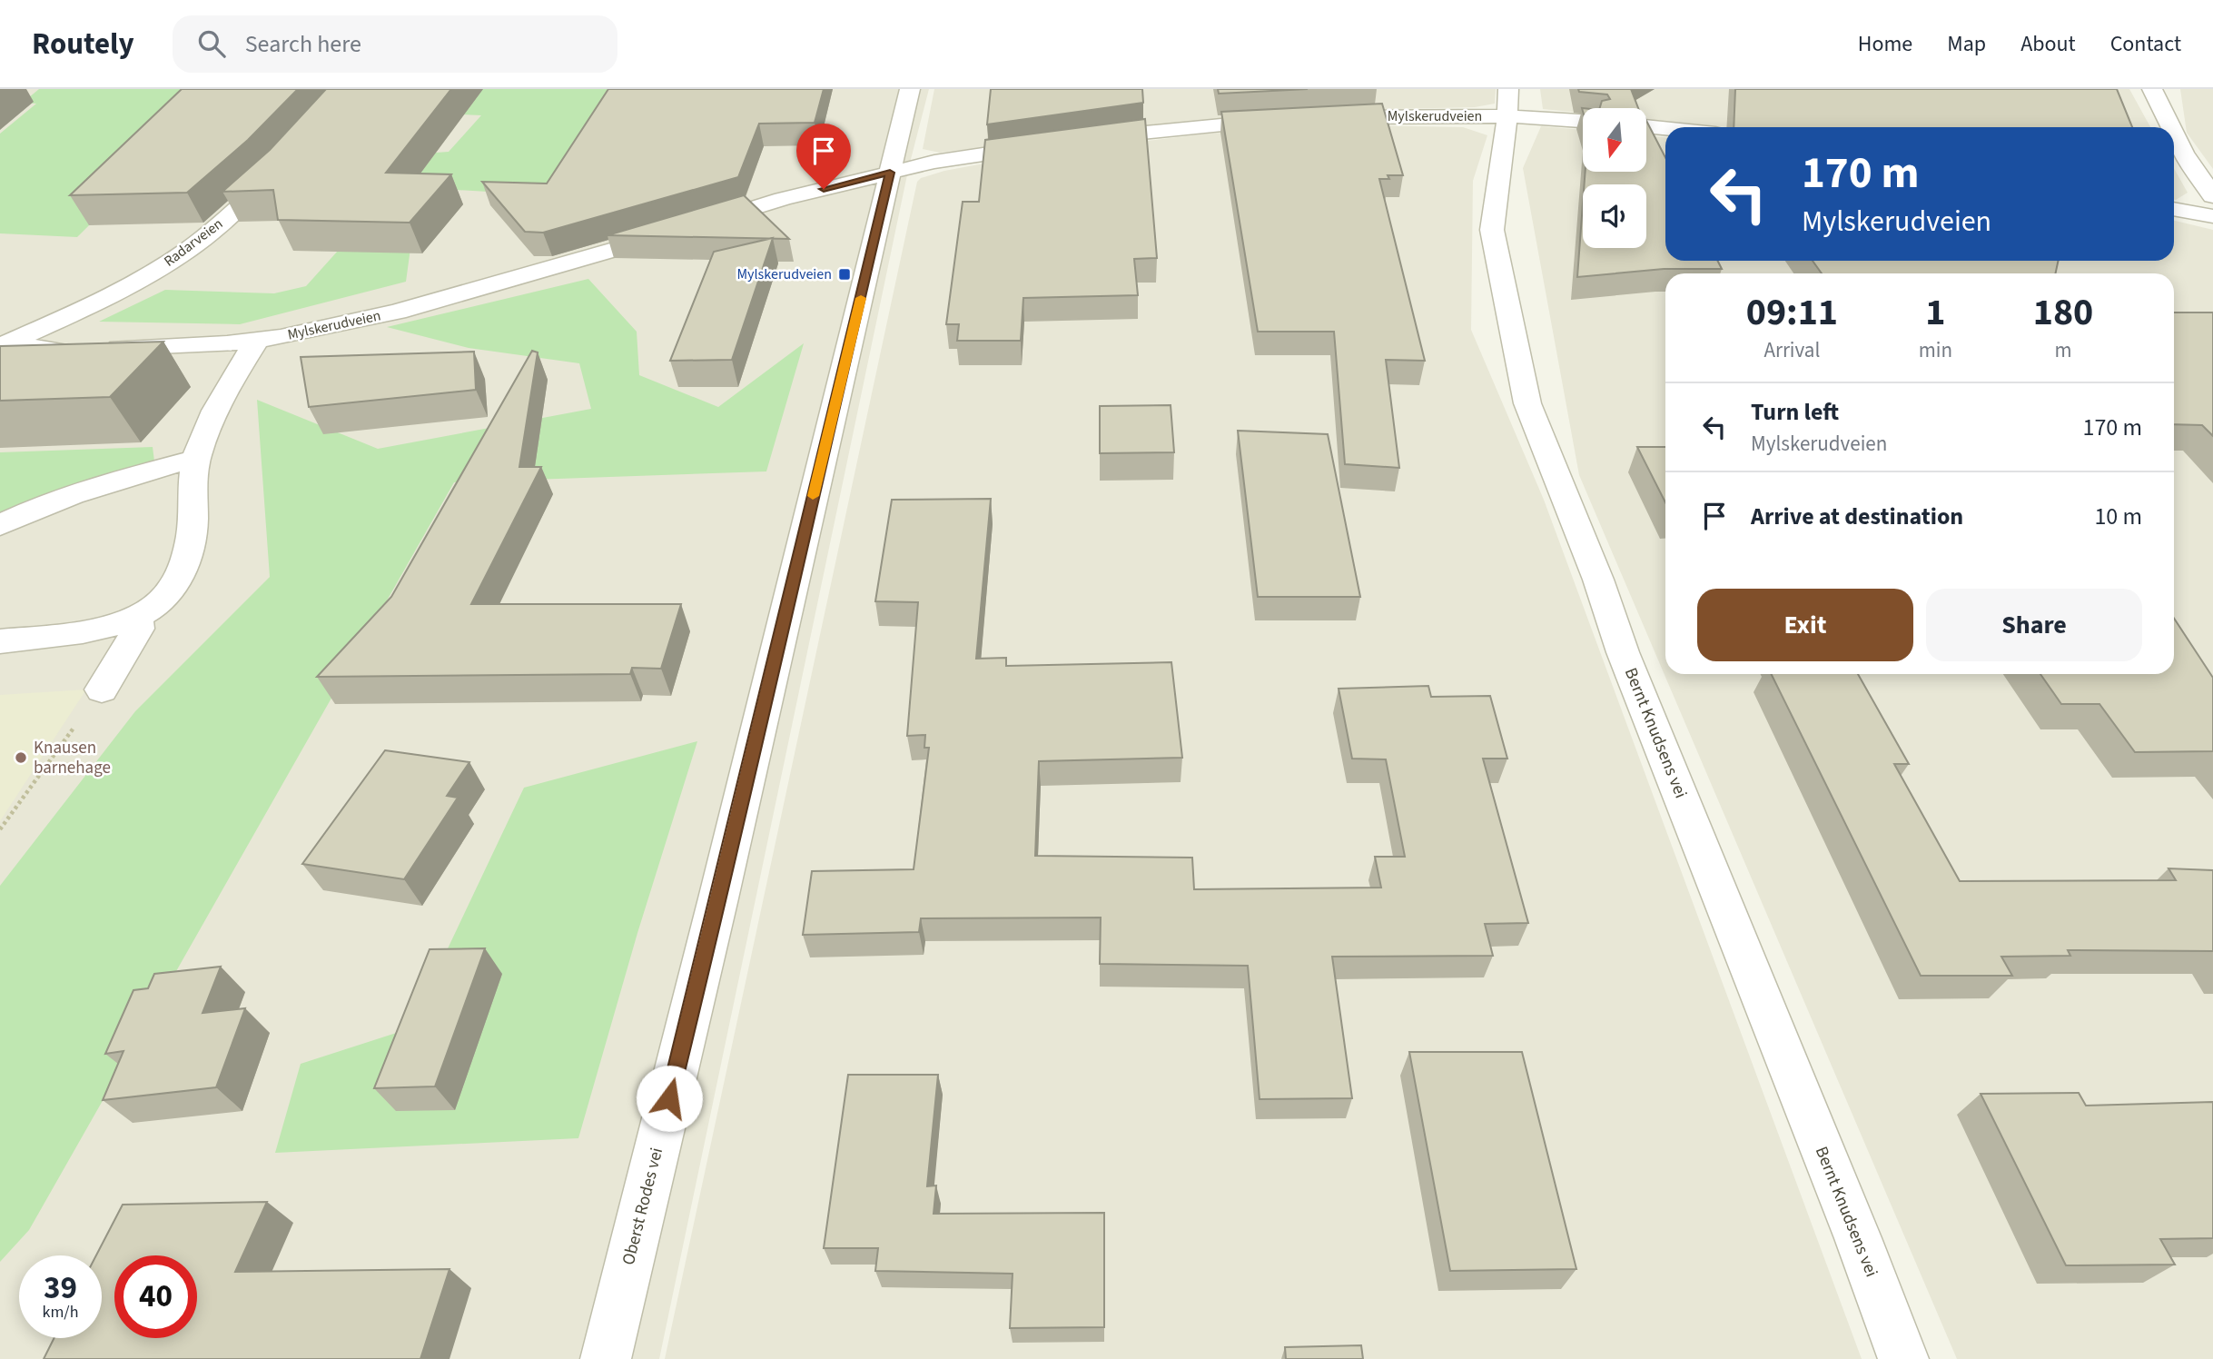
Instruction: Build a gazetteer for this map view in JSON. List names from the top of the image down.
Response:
{
  "streets": {
    "street": [
      "Mylskerudveien",
      "Radarveien",
      "Bernt Knudsens vei",
      "Oberst Rodes vei"
    ]
  },
  "crossings": [
    ["Mylskerudveien", "Radarveien"],
    ["Mylskerudveien", "Bernt Knudsens vei"],
    ["Mylskerudveien", "Oberst Rodes vei"]
  ],
  "places": {
    "transit": ["Mylskerudveien"],
    "other": ["Knausen barnehage"]
  },
  "north": "bottom",
  "page": {
    "header": "Routely",
    "search": "Search here",
    "nav": [
      "Home",
      "Map",
      "About",
      "Contact"
    ],
    "turn": ["170 m", "Mylskerudveien"],
    "eta": [
      "09:11",
      "Arrival",
      "1",
      "min",
      "180",
      "m"
    ],
    "list": [
      {
        "name": "Turn left",
        "note": "Mylskerudveien",
        "value": "170 m"
      },
      {
        "name": "Arrive at destination",
        "value": "10 m"
      }
    ],
    "buttons": ["Exit", "Share"],
    "speed": "39 km/h",
    "limit": "40"
  }
}
